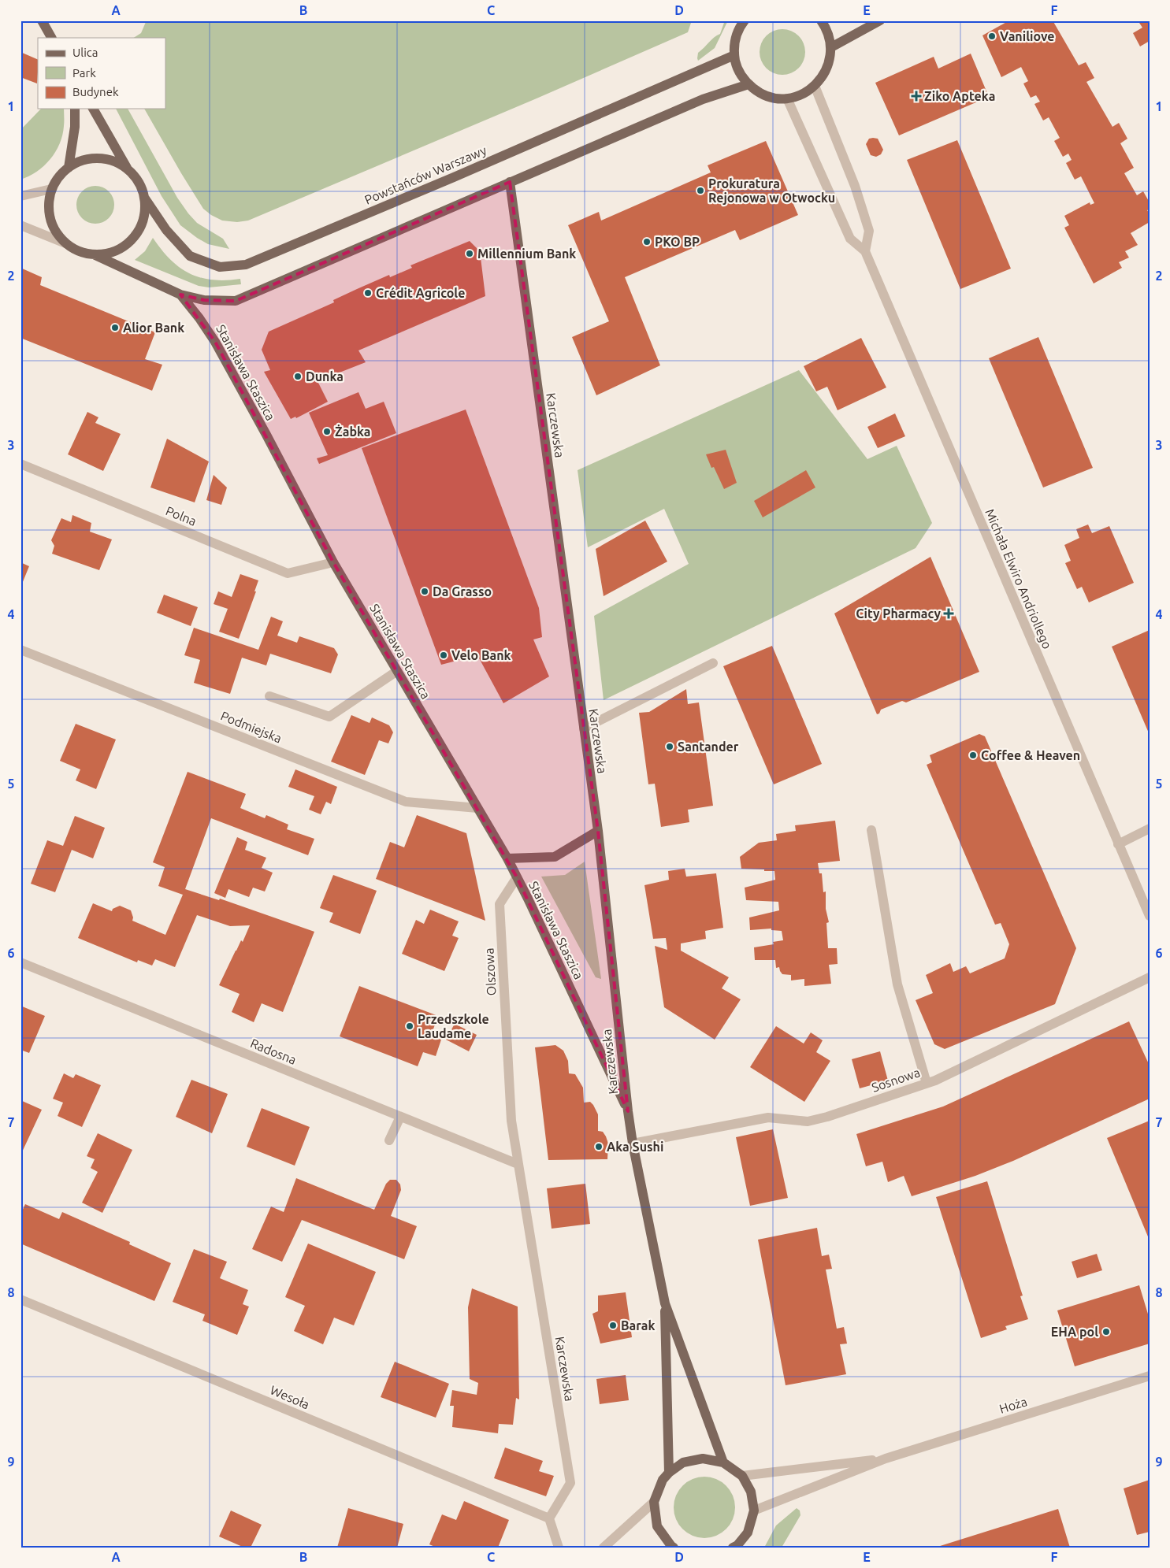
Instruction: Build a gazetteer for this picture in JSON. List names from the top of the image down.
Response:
{
  "streets": {
    "main road": ["Powstańców Warszawy", "Stanisława Staszica", "Karczewska"],
    "street": [
      "Polna",
      "Michała Elwiro Andriollego",
      "Podmiejska",
      "Olszowa",
      "Radosna",
      "Sosnowa",
      "Wesoła",
      "Hoża"
    ]
  },
  "crossings": [
    ["Powstańców Warszawy", "Stanisława Staszica"],
    ["Stanisława Staszica", "Karczewska"],
    ["Stanisława Staszica", "Polna"],
    ["Stanisława Staszica", "Podmiejska"],
    ["Stanisława Staszica", "Olszowa"],
    ["Karczewska", "Olszowa"],
    ["Karczewska", "Radosna"],
    ["Karczewska", "Sosnowa"],
    ["Karczewska", "Wesoła"],
    ["Olszowa", "Radosna"]
  ],
  "places": {
    "other": [
      "Vaniliove",
      "Prokuratura Rejonowa w Otwocku",
      "PKO BP",
      "Millennium Bank",
      "Crédit Agricole",
      "Alior Bank",
      "Dunka",
      "Żabka",
      "Da Grasso",
      "Velo Bank",
      "Santander",
      "Coffee & Heaven",
      "Przedszkole Laudame",
      "Aka Sushi",
      "Barak",
      "EHA pol"
    ],
    "health": ["Ziko Apteka", "City Pharmacy"]
  },
  "legend": ["Ulica", "Park", "Budynek"],
  "grid": {
    "columns": [
      "A",
      "B",
      "C",
      "D",
      "E",
      "F"
    ],
    "rows": [
      "1",
      "2",
      "3",
      "4",
      "5",
      "6",
      "7",
      "8",
      "9"
    ]
  }
}
